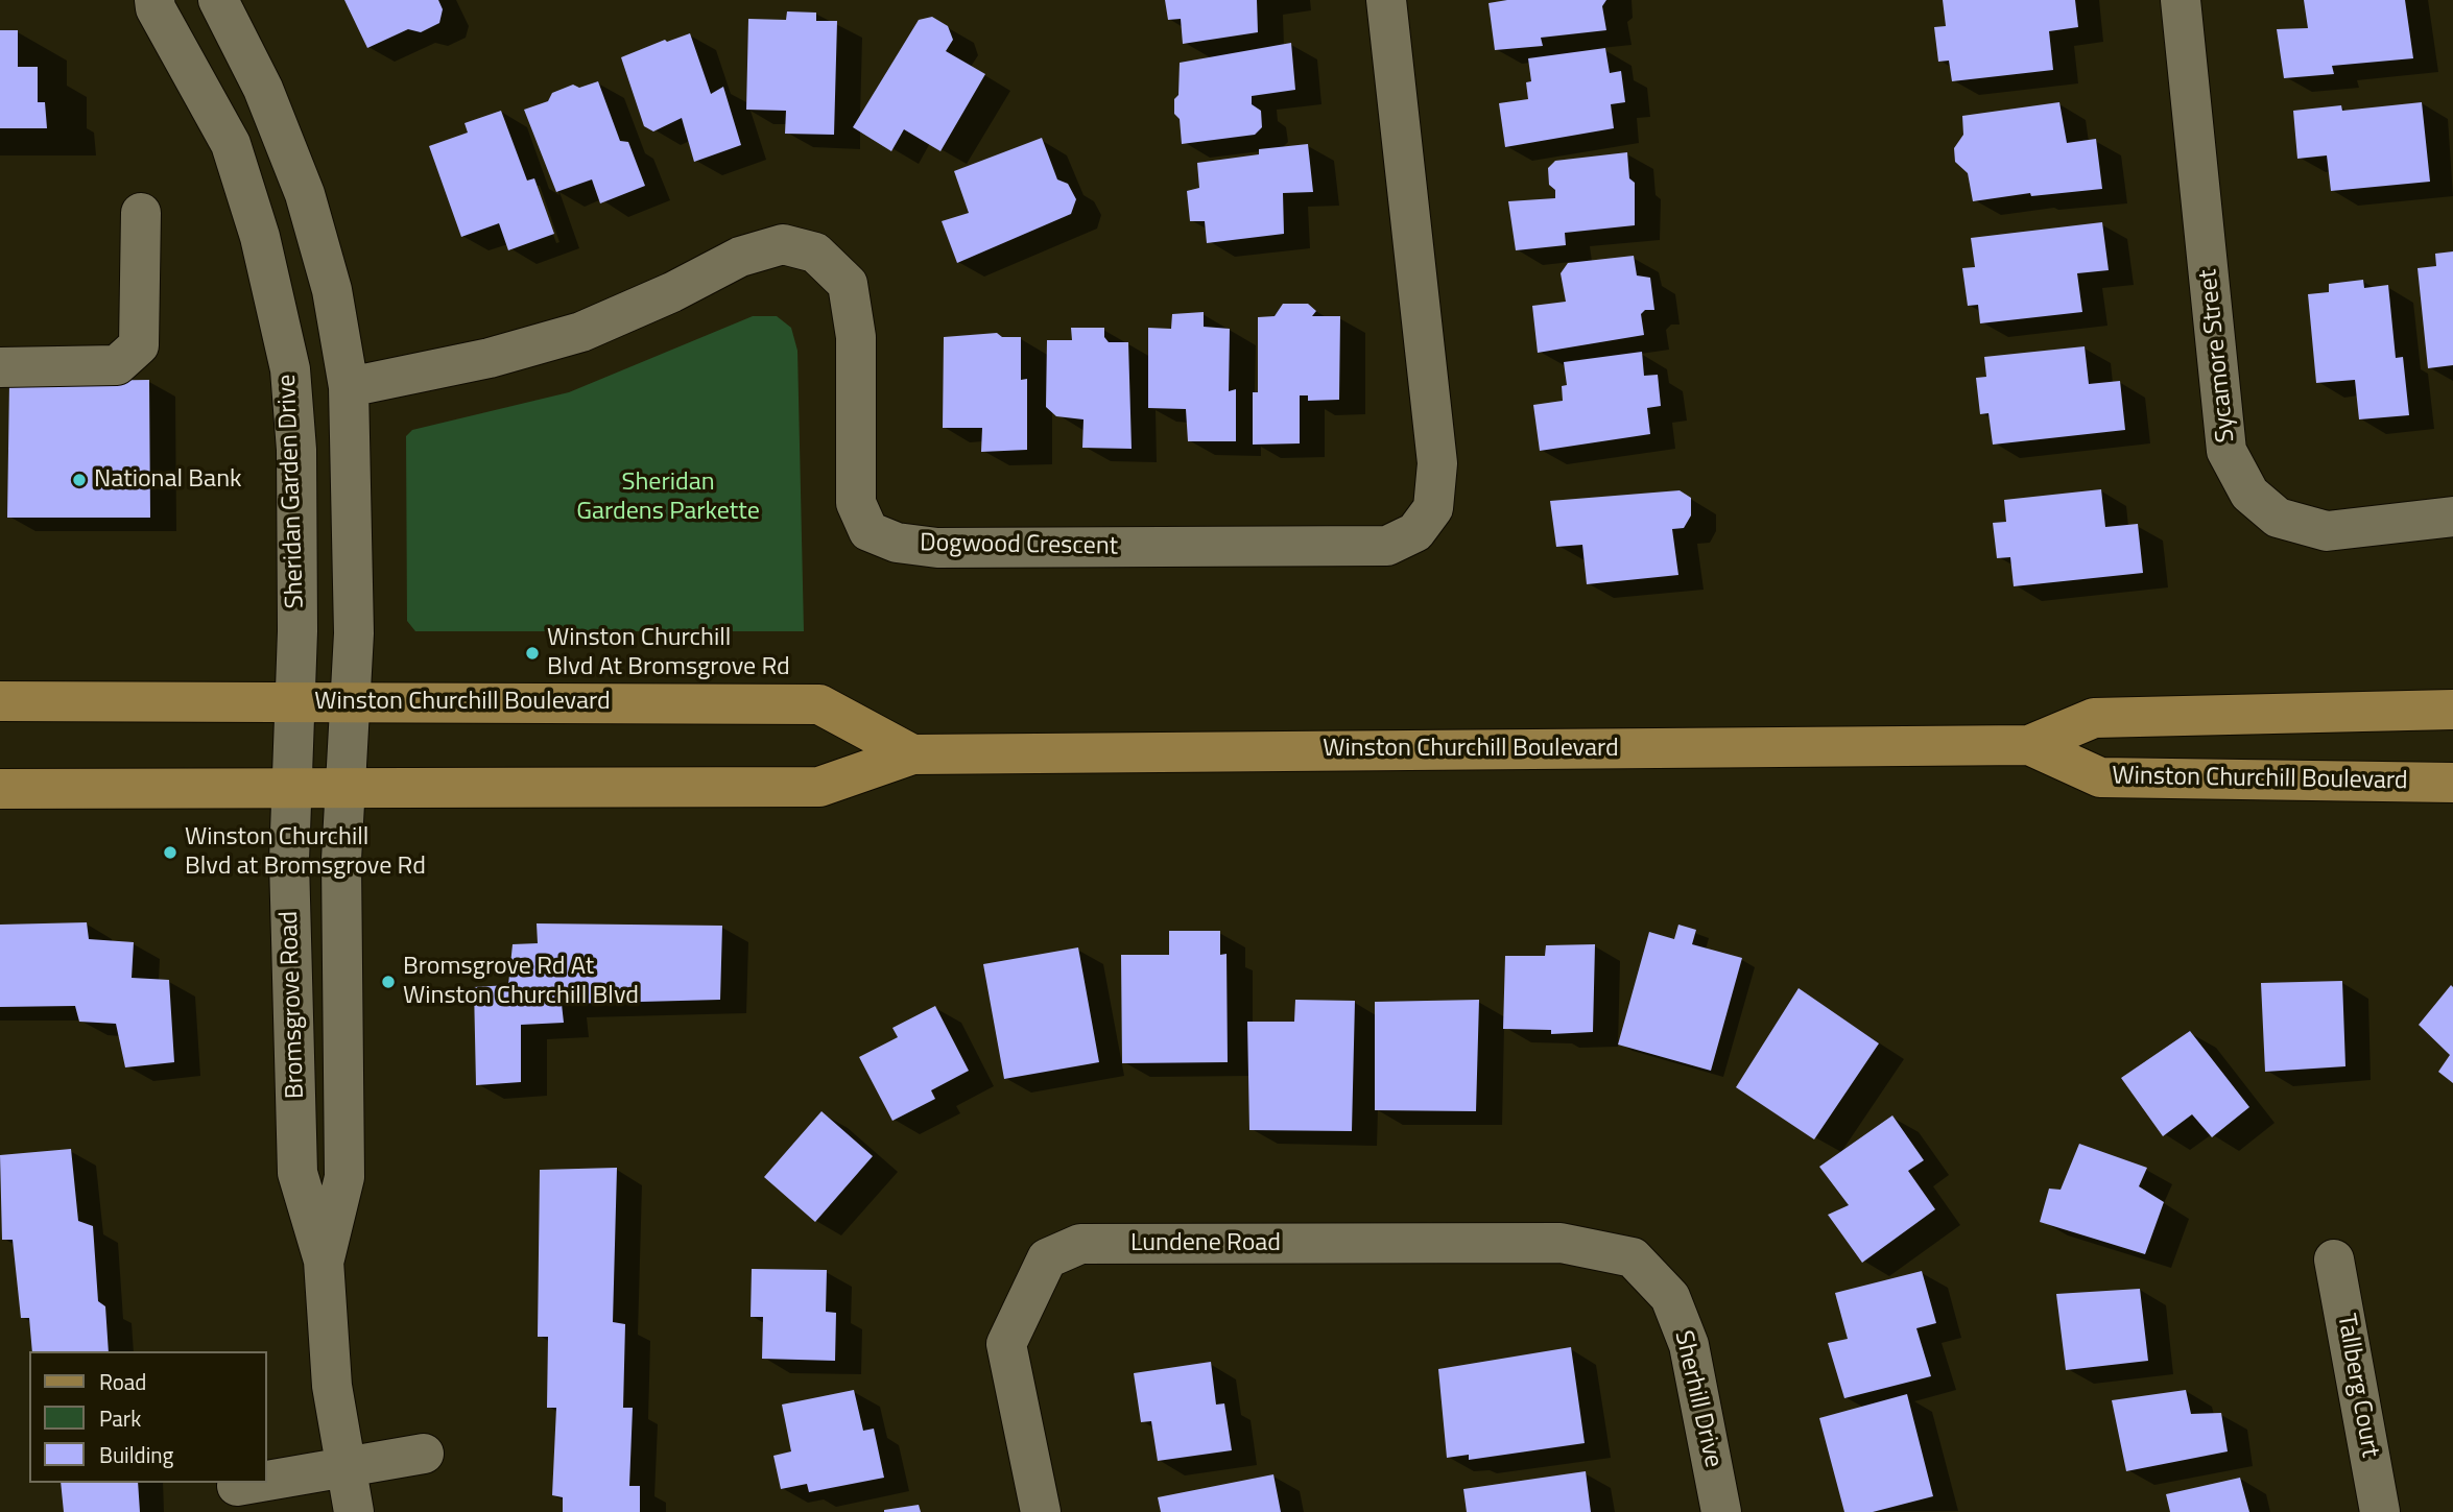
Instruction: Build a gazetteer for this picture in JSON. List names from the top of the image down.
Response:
{
  "streets": {
    "main road": ["Winston Churchill Boulevard"],
    "street": [
      "Sycamore Street",
      "Sheridan Garden Drive",
      "Dogwood Crescent",
      "Bromsgrove Road",
      "Lundene Road",
      "Tallberg Court",
      "Sherhill Drive"
    ]
  },
  "crossings": [
    ["Sheridan Garden Drive", "Winston Churchill Boulevard"],
    ["Sheridan Garden Drive", "Bromsgrove Road"],
    ["Winston Churchill Boulevard", "Bromsgrove Road"],
    ["Lundene Road", "Sherhill Drive"]
  ],
  "parks": ["Sheridan Gardens Parkette"],
  "places": [
    "National Bank",
    "Winston Churchill Blvd At Bromsgrove Rd",
    "Winston Churchill Blvd at Bromsgrove Rd",
    "Bromsgrove Rd At Winston Churchill Blvd"
  ],
  "legend": ["Road", "Park", "Building"]
}
